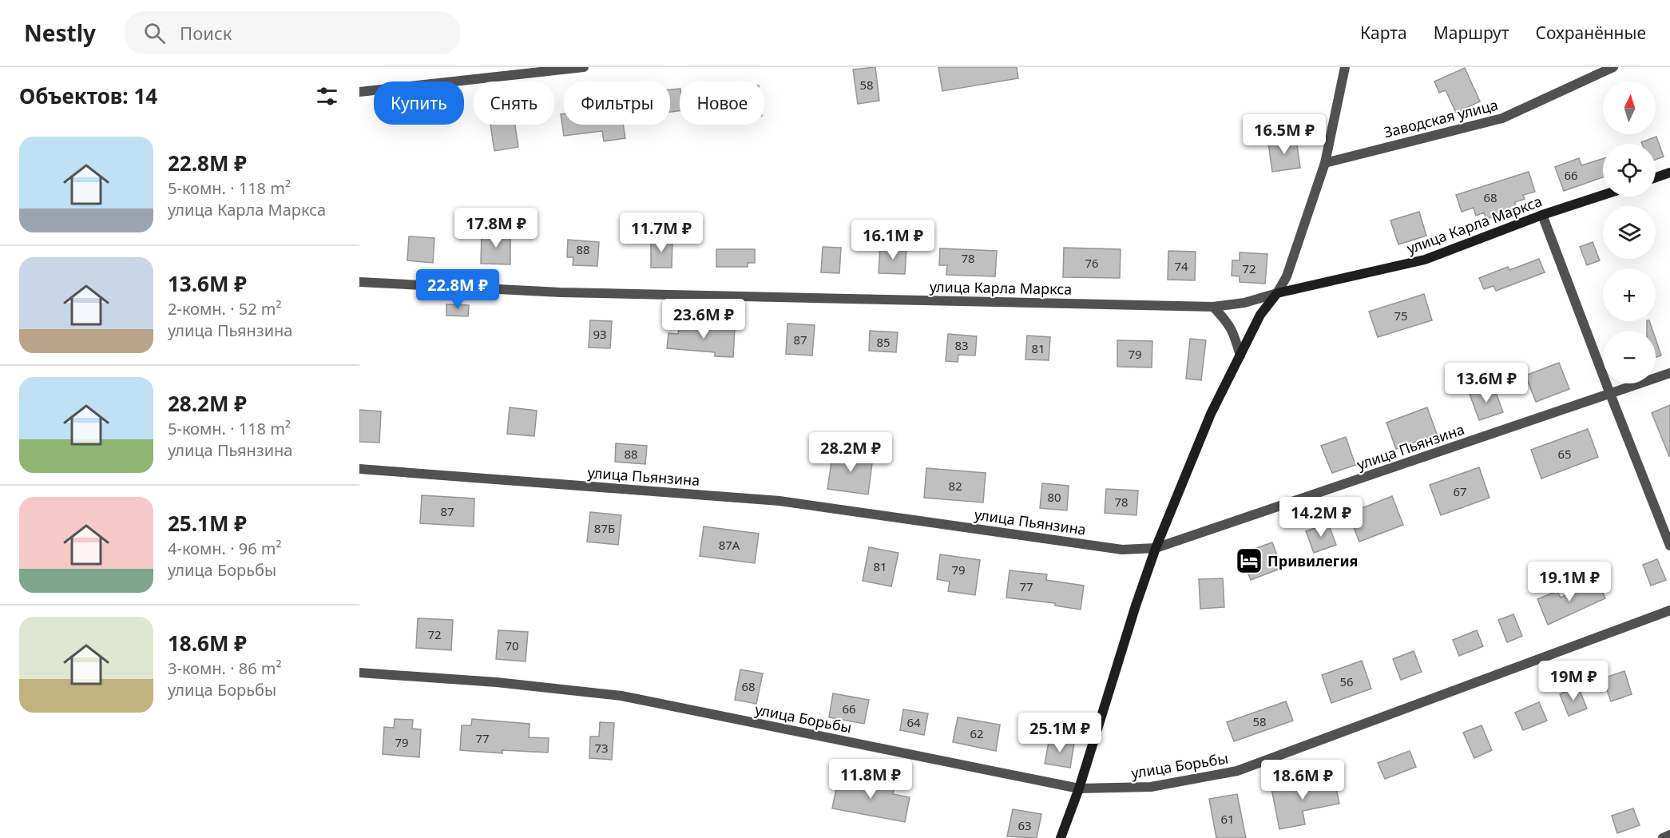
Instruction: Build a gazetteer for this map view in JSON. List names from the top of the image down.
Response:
{
  "streets": {
    "street": [
      "Заводская улица",
      "улица Карла Маркса",
      "улица Пьянзина",
      "улица Борьбы"
    ]
  },
  "places": {
    "hotel": ["Привилегия"]
  },
  "house_numbers": [
    "58",
    "66",
    "68",
    "88",
    "78",
    "76",
    "74",
    "72",
    "75",
    "93",
    "87",
    "85",
    "83",
    "81",
    "79",
    "88",
    "65",
    "82",
    "67",
    "80",
    "78",
    "87",
    "87Б",
    "87А",
    "81",
    "79",
    "77",
    "72",
    "70",
    "56",
    "68",
    "66",
    "58",
    "64",
    "62",
    "77",
    "79",
    "73",
    "61",
    "63"
  ],
  "north": "top",
  "page": {
    "header": "Nestly",
    "search": "Поиск",
    "nav": ["Карта", "Маршрут", "Сохранённые"],
    "heading": "Объектов: 14",
    "map_buttons": ["+", "−"],
    "chip": [
      "Купить",
      "Снять",
      "Фильтры",
      "Новое"
    ],
    "price": [
      "16.5M ₽",
      "17.8M ₽",
      "11.7M ₽",
      "16.1M ₽",
      "22.8M ₽",
      "23.6M ₽",
      "13.6M ₽",
      "28.2M ₽",
      "14.2M ₽",
      "19.1M ₽",
      "19M ₽",
      "25.1M ₽",
      "11.8M ₽",
      "18.6M ₽"
    ],
    "list": [
      {
        "name": "22.8M ₽",
        "note": "5-комн. · 118 m² · улица Карла Маркса"
      },
      {
        "name": "13.6M ₽",
        "note": "2-комн. · 52 m² · улица Пьянзина"
      },
      {
        "name": "28.2M ₽",
        "note": "5-комн. · 118 m² · улица Пьянзина"
      },
      {
        "name": "25.1M ₽",
        "note": "4-комн. · 96 m² · улица Борьбы"
      },
      {
        "name": "18.6M ₽",
        "note": "3-комн. · 86 m² · улица Борьбы"
      }
    ]
  }
}
